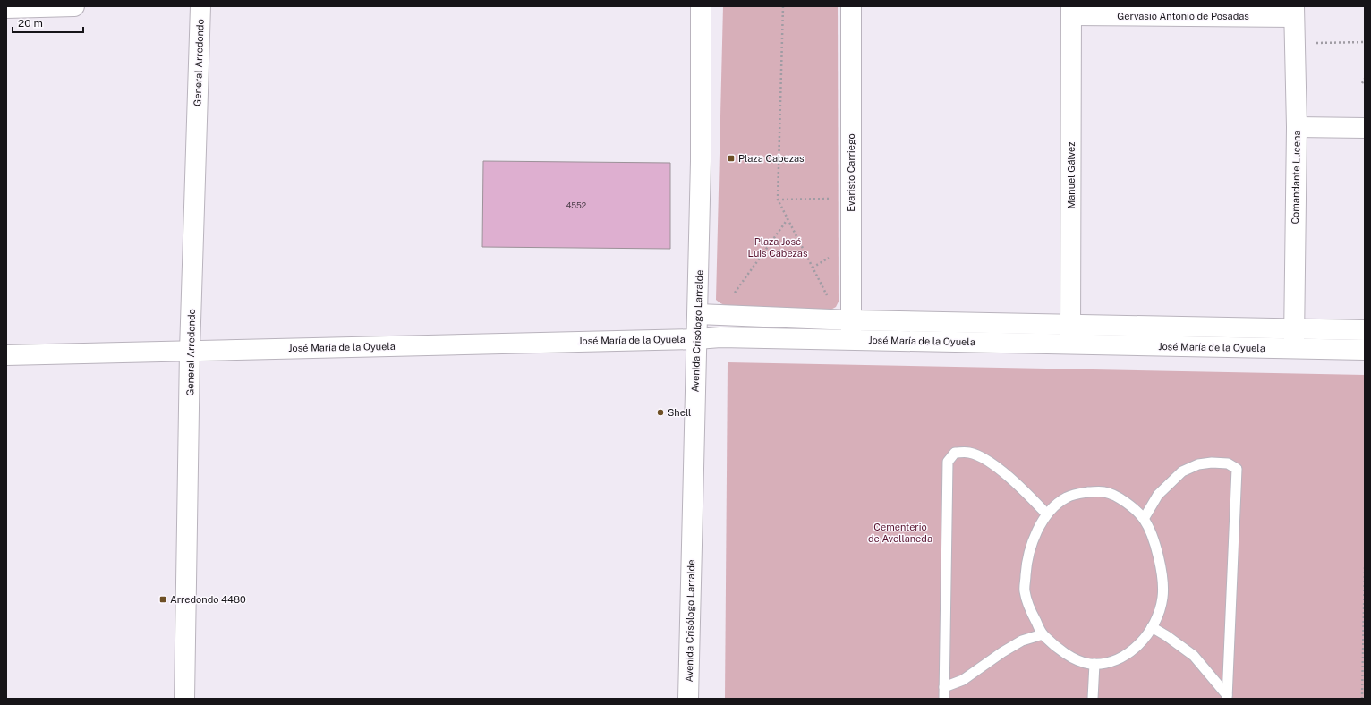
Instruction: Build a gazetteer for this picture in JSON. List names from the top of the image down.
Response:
{
  "streets": {
    "street": [
      "Gervasio Antonio de Posadas",
      "General Arredondo",
      "Evaristo Carriego",
      "Manuel Gálvez",
      "Comandante Lucena",
      "Avenida Crisólogo Larralde",
      "José María de la Oyuela"
    ]
  },
  "crossings": [
    ["Gervasio Antonio de Posadas", "Manuel Gálvez"],
    ["Gervasio Antonio de Posadas", "Comandante Lucena"],
    ["General Arredondo", "José María de la Oyuela"],
    ["Evaristo Carriego", "José María de la Oyuela"],
    ["Manuel Gálvez", "José María de la Oyuela"],
    ["Comandante Lucena", "José María de la Oyuela"],
    ["Avenida Crisólogo Larralde", "José María de la Oyuela"]
  ],
  "parks": ["Plaza José Luis Cabezas", "Cementerio de Avellaneda"],
  "places": {
    "transit": ["Plaza Cabezas", "Arredondo 4480"],
    "other": ["Shell"]
  },
  "house_numbers": ["4552"],
  "scale_bar": "20 m"
}
